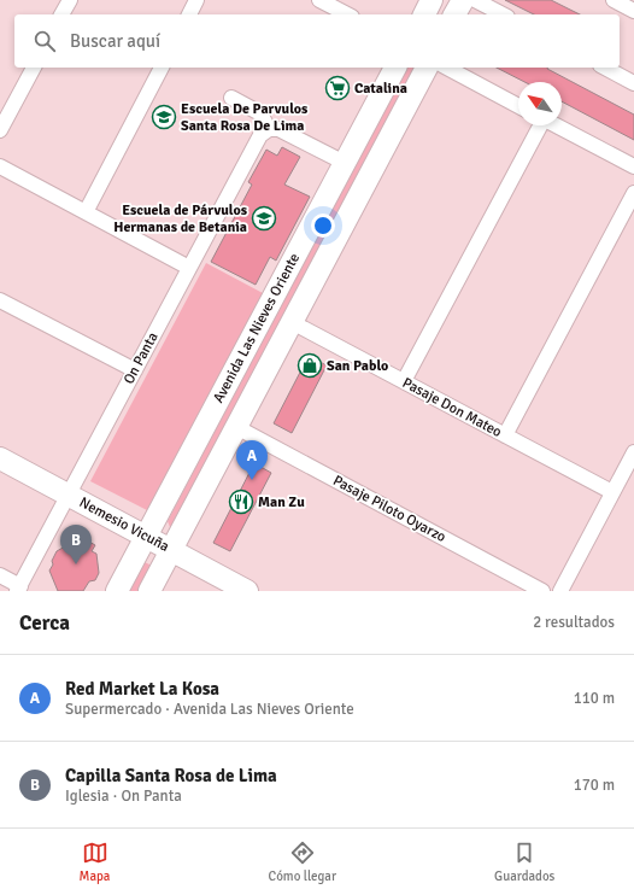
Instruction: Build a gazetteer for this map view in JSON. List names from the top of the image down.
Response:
{
  "streets": {
    "street": [
      "Avenida Las Nieves Oriente",
      "On Panta",
      "Pasaje Don Mateo",
      "Pasaje Piloto Oyarzo",
      "Nemesio Vicuña"
    ]
  },
  "crossings": [
    ["Avenida Las Nieves Oriente", "Pasaje Don Mateo"],
    ["Avenida Las Nieves Oriente", "Pasaje Piloto Oyarzo"],
    ["Avenida Las Nieves Oriente", "Nemesio Vicuña"],
    ["On Panta", "Nemesio Vicuña"]
  ],
  "places": {
    "supermarket": ["Catalina"],
    "school or university": ["Escuela De Parvulos Santa Rosa De Lima", "Escuela de Párvulos Hermanas de Betania"],
    "shop": ["San Pablo"],
    "restaurant": ["Man Zu"]
  },
  "north": "top left",
  "page": {
    "search": "Buscar aquí",
    "pins": ["A", "B"],
    "heading": ["Cerca", "2 resultados"],
    "list": [
      {
        "mark": "A",
        "name": "Red Market La Kosa",
        "note": "Supermercado · Avenida Las Nieves Oriente",
        "value": "110 m"
      },
      {
        "mark": "B",
        "name": "Capilla Santa Rosa de Lima",
        "note": "Iglesia · On Panta",
        "value": "170 m"
      }
    ],
    "nav": ["Mapa", "Cómo llegar", "Guardados"]
  }
}
